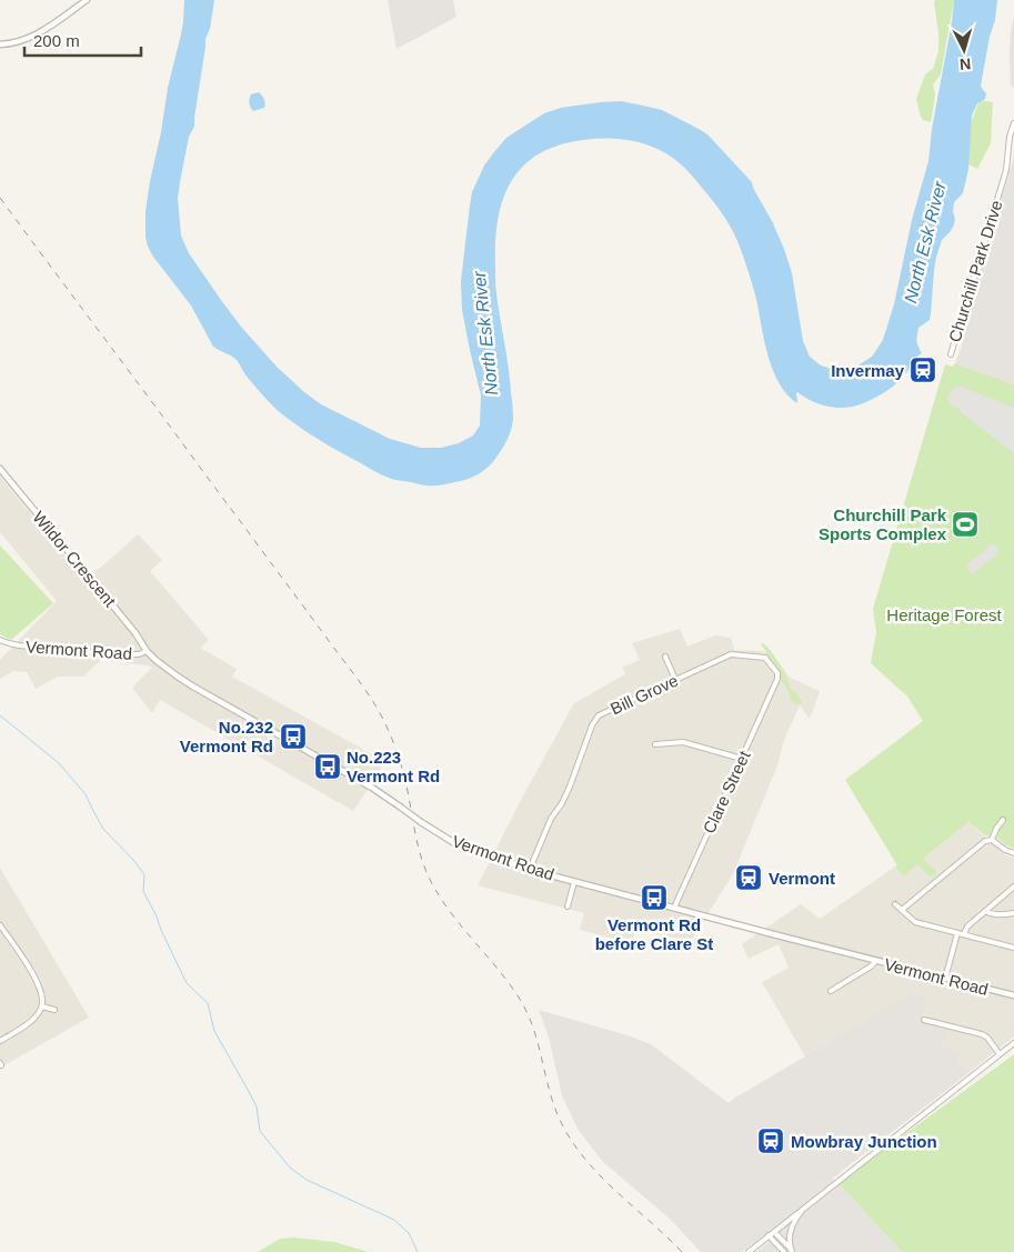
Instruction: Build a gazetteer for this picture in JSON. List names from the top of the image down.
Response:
{
  "streets": {
    "street": [
      "Churchill Park Drive",
      "Wildor Crescent",
      "Vermont Road",
      "Bill Grove",
      "Clare Street"
    ]
  },
  "crossings": [
    ["Wildor Crescent", "Vermont Road"],
    ["Vermont Road", "Bill Grove"],
    ["Vermont Road", "Clare Street"],
    ["Bill Grove", "Clare Street"]
  ],
  "water": ["North Esk River"],
  "parks": ["Heritage Forest"],
  "places": {
    "station": ["Invermay", "Vermont", "Mowbray Junction"],
    "sports": ["Churchill Park Sports Complex"],
    "bus stop": ["No.232 Vermont Rd", "No.223 Vermont Rd", "Vermont Rd before Clare St"]
  },
  "scale_bar": "200 m",
  "north": "bottom"
}
